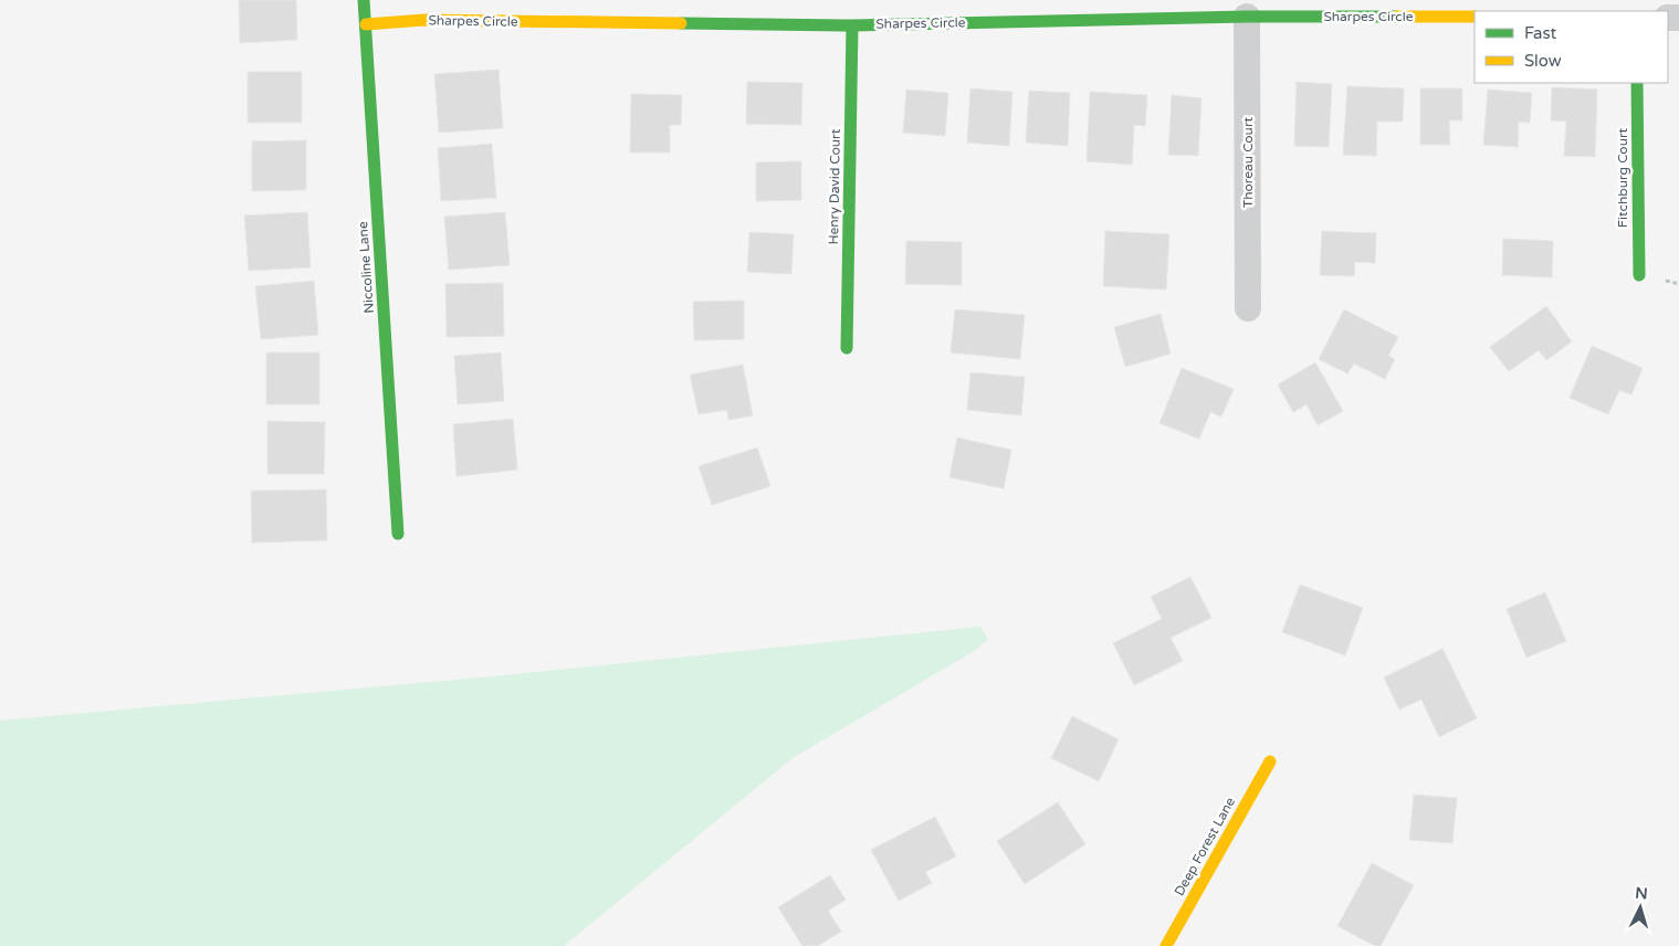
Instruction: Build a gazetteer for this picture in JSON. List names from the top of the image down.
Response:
{
  "streets": {
    "street": [
      "Sharpes Circle",
      "Thoreau Court",
      "Fitchburg Court",
      "Henry David Court",
      "Niccoline Lane",
      "Deep Forest Lane"
    ]
  },
  "crossings": [
    ["Sharpes Circle", "Thoreau Court"],
    ["Sharpes Circle", "Henry David Court"],
    ["Sharpes Circle", "Niccoline Lane"]
  ],
  "legend": ["Fast", "Slow"],
  "north": "top"
}
